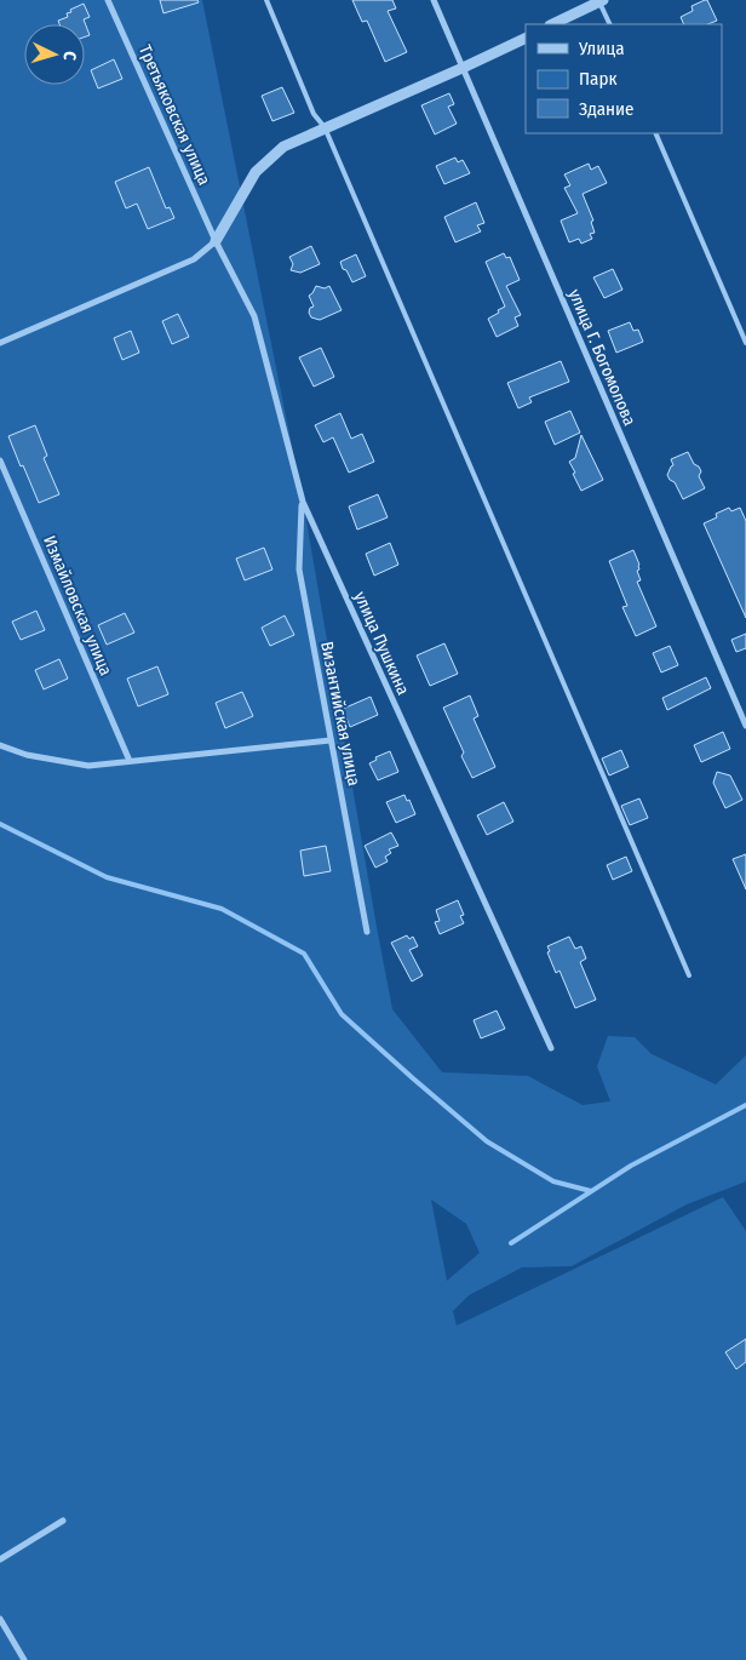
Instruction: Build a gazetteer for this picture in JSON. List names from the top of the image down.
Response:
{
  "streets": {
    "street": [
      "Третьяковская улица",
      "улица Г. Богомолова",
      "Измайловская улица",
      "улица Пушкина",
      "Византийская улица"
    ]
  },
  "crossings": [
    ["Третьяковская улица", "улица Пушкина"],
    ["улица Пушкина", "Византийская улица"]
  ],
  "legend": ["Улица", "Парк", "Здание"],
  "north": "right"
}
